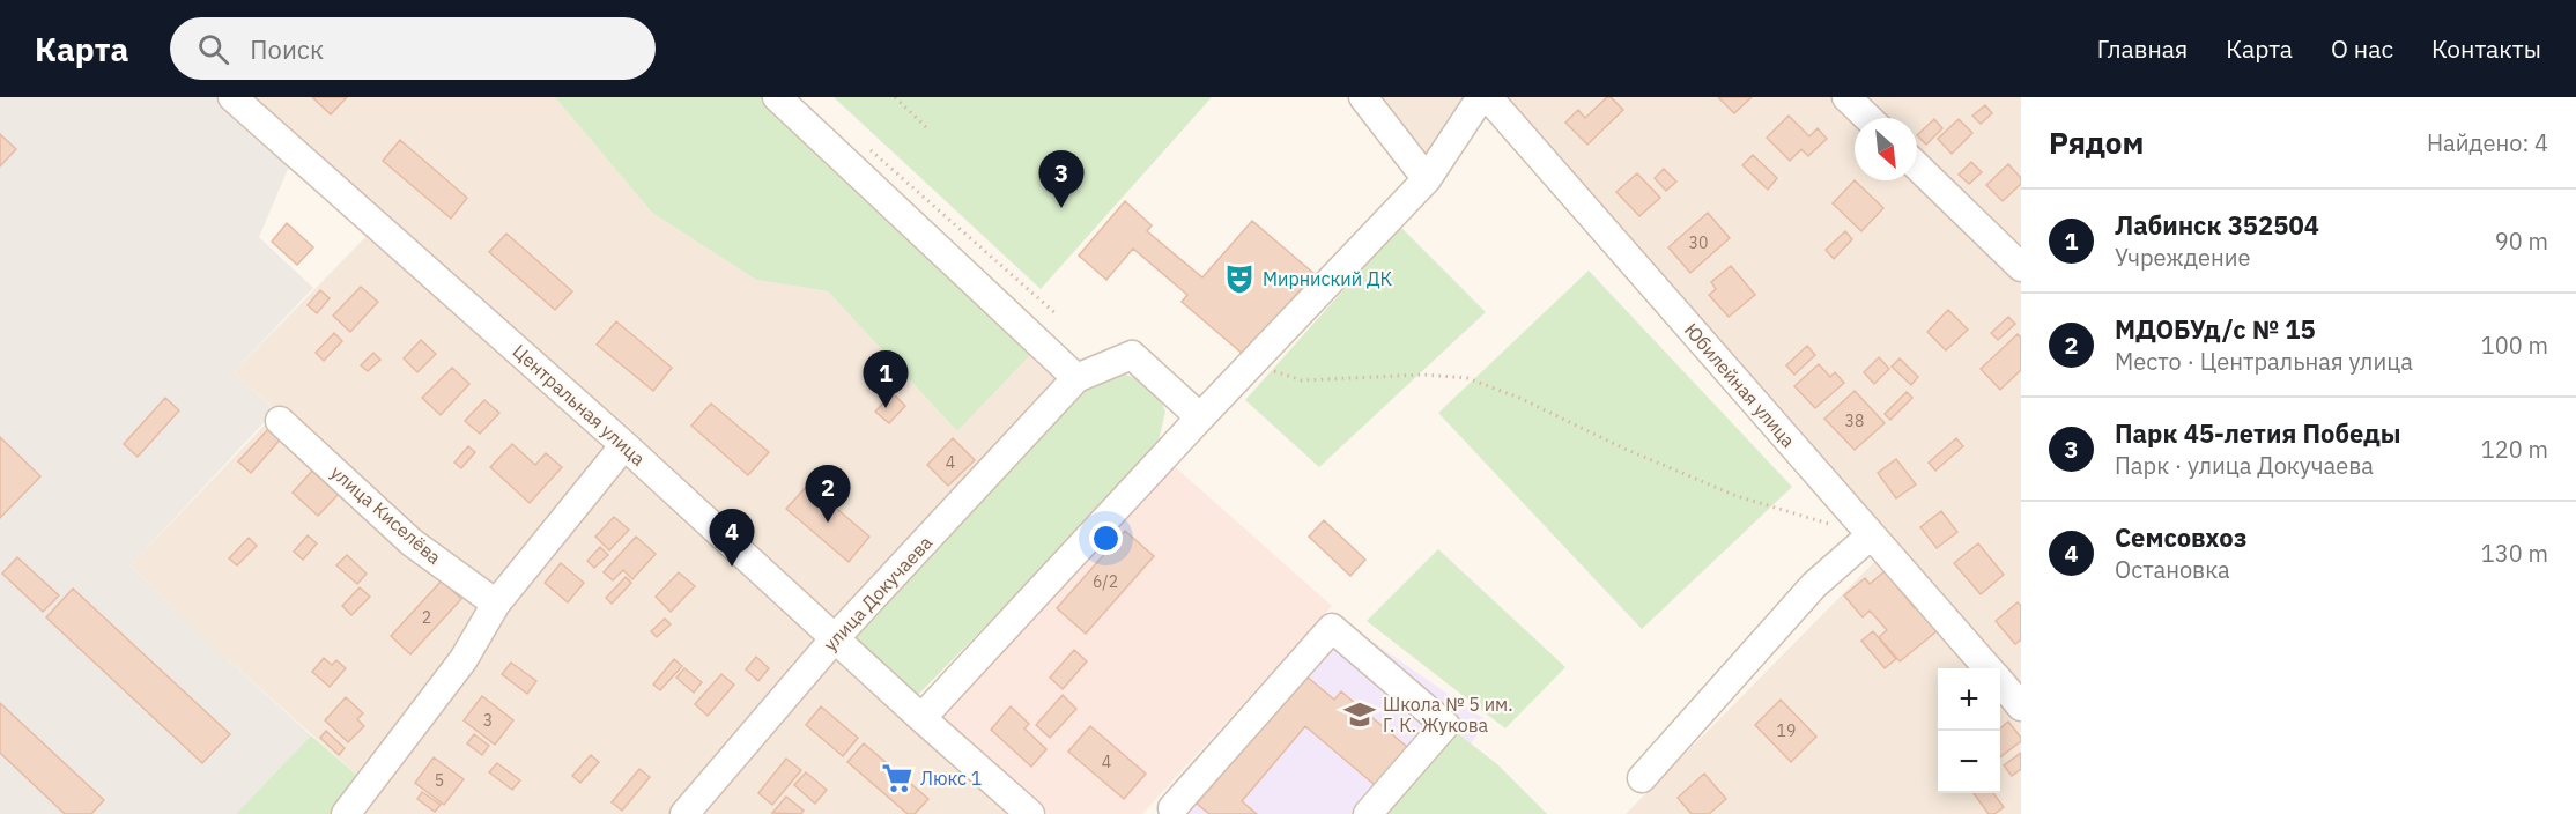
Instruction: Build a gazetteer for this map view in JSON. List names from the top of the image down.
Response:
{
  "streets": {
    "street": [
      "Юбилейная улица",
      "Центральная улица",
      "улица Киселёва",
      "улица Докучаева"
    ]
  },
  "crossings": [
    ["Центральная улица", "улица Докучаева"]
  ],
  "places": {
    "theatre": ["Мирниский ДК"],
    "school or university": ["Школа № 5 им. Г. К. Жукова"],
    "supermarket": ["Люкс 1"]
  },
  "house_numbers": [
    "30",
    "38",
    "4",
    "6/2",
    "2",
    "3",
    "19",
    "4",
    "5"
  ],
  "north": "bottom right",
  "page": {
    "header": "Карта",
    "search": "Поиск",
    "nav": [
      "Главная",
      "Карта",
      "О нас",
      "Контакты"
    ],
    "heading": ["Рядом", "Найдено: 4"],
    "pins": [
      "3",
      "1",
      "2",
      "4"
    ],
    "list": [
      {
        "mark": "1",
        "name": "Лабинск 352504",
        "note": "Учреждение",
        "value": "90 m"
      },
      {
        "mark": "2",
        "name": "МДОБУд/с № 15",
        "note": "Место · Центральная улица",
        "value": "100 m"
      },
      {
        "mark": "3",
        "name": "Парк 45-летия Победы",
        "note": "Парк · улица Докучаева",
        "value": "120 m"
      },
      {
        "mark": "4",
        "name": "Семсовхоз",
        "note": "Остановка",
        "value": "130 m"
      }
    ],
    "map_buttons": ["+", "−"]
  }
}
